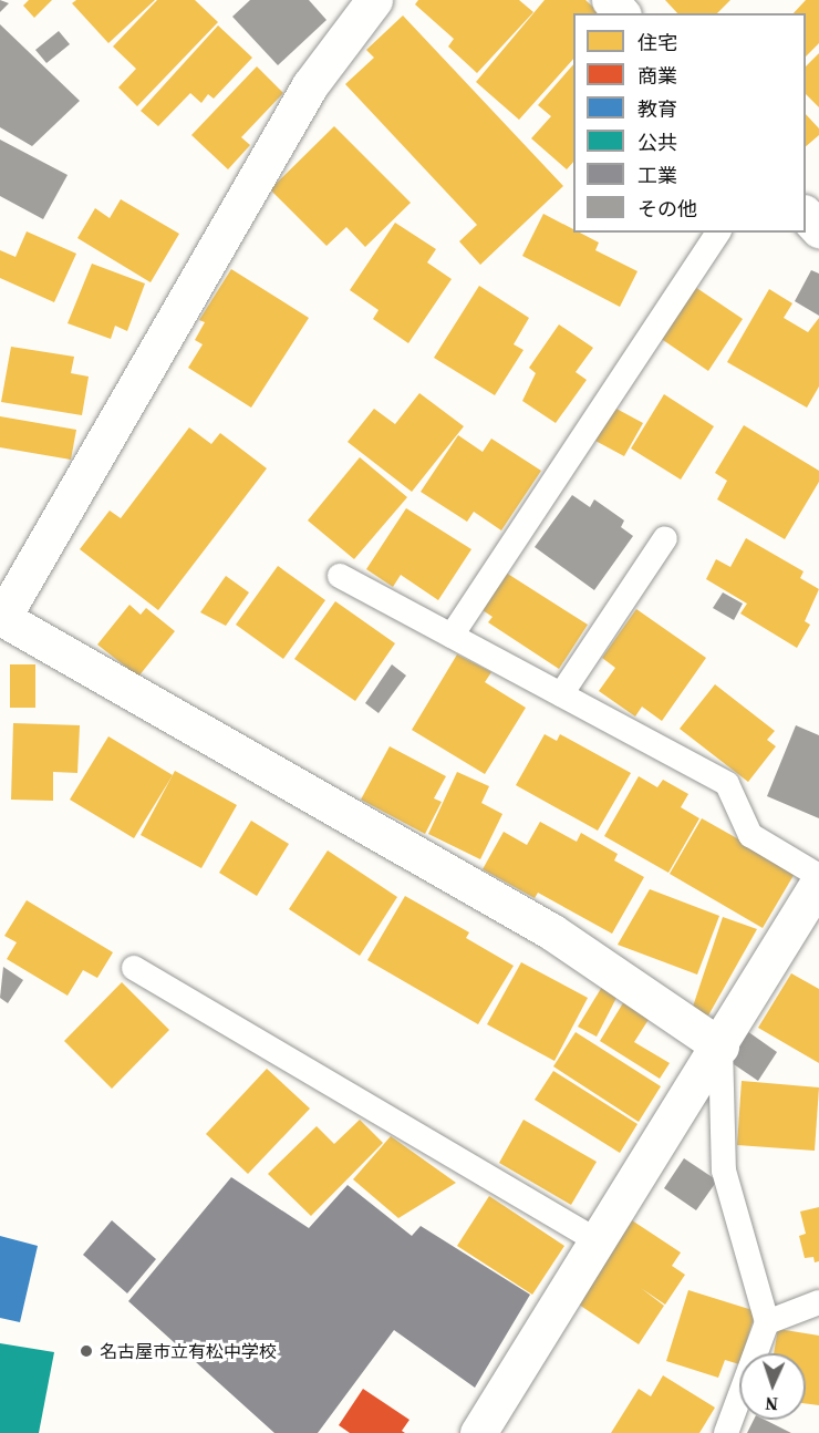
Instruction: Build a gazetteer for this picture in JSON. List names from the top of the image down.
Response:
{
  "places": ["名古屋市立有松中学校"],
  "legend": [
    "住宅",
    "商業",
    "教育",
    "公共",
    "工業",
    "その他"
  ],
  "north": "bottom"
}
